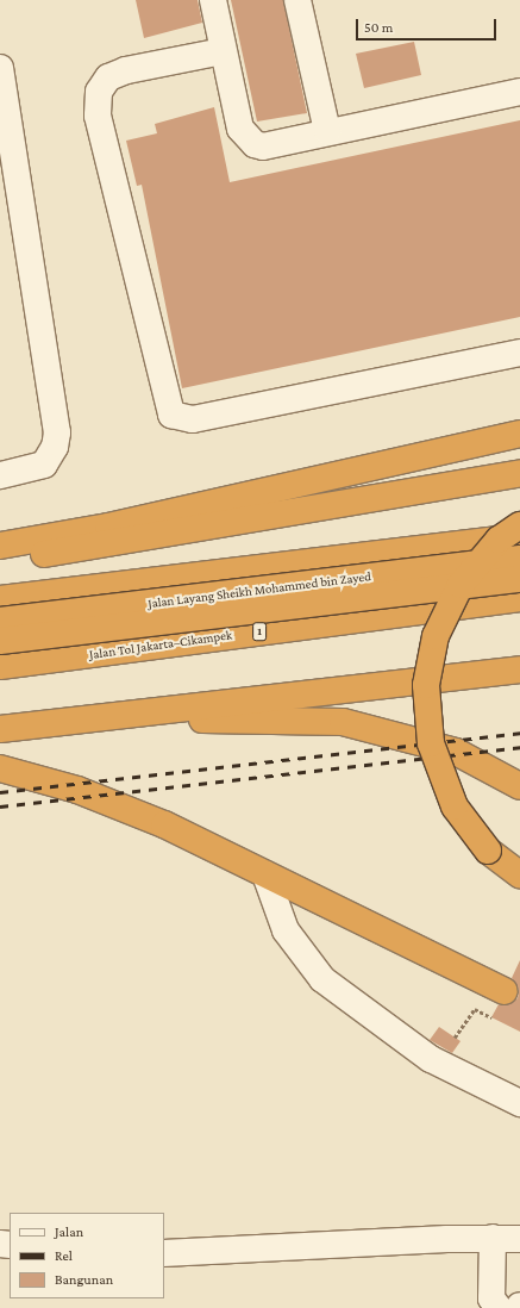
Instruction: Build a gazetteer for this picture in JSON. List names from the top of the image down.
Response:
{
  "streets": {
    "highway": ["Jalan Layang Sheikh Mohammed bin Zayed", "1", "Jalan Tol Jakarta–Cikampek"]
  },
  "legend": ["Jalan", "Rel", "Bangunan"],
  "scale_bar": "50 m"
}
